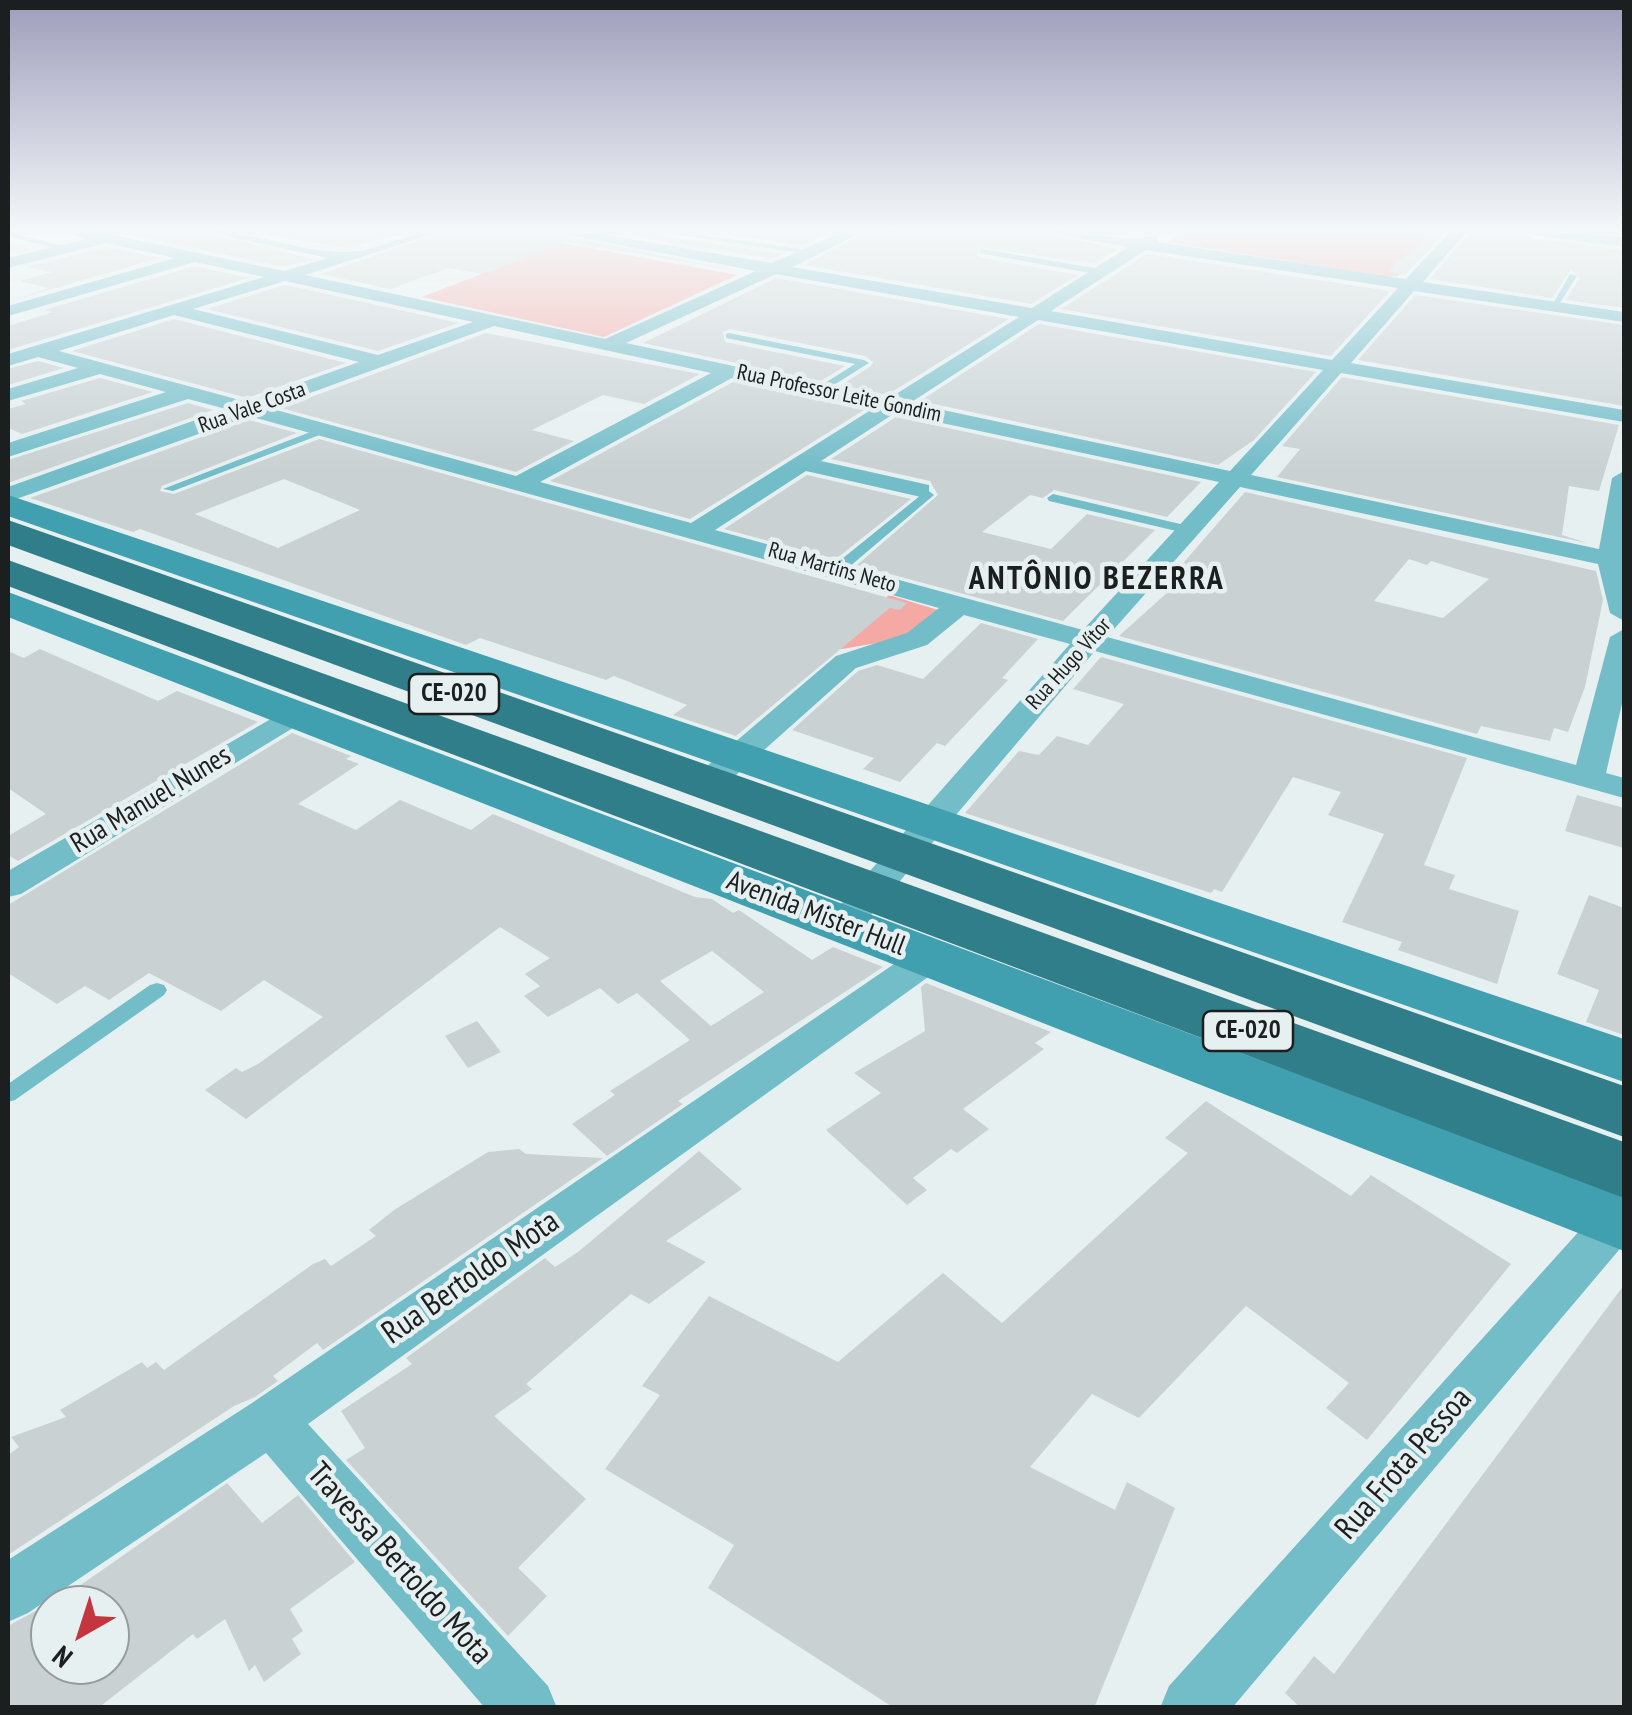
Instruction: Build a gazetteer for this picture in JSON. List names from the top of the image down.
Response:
{
  "streets": {
    "highway": ["CE-020", "Avenida Mister Hull"],
    "street": [
      "Rua Professor Leite Gondim",
      "Rua Vale Costa",
      "Rua Martins Neto",
      "Rua Hugo Vítor",
      "Rua Manuel Nunes",
      "Rua Bertoldo Mota",
      "Rua Frota Pessoa",
      "Travessa Bertoldo Mota"
    ]
  },
  "crossings": [
    ["Rua Professor Leite Gondim", "Rua Vale Costa"],
    ["Rua Professor Leite Gondim", "Rua Hugo Vítor"],
    ["Rua Vale Costa", "Rua Martins Neto"],
    ["Rua Martins Neto", "Rua Hugo Vítor"],
    ["Rua Hugo Vítor", "Avenida Mister Hull"],
    ["Rua Manuel Nunes", "Avenida Mister Hull"],
    ["Avenida Mister Hull", "Rua Bertoldo Mota"],
    ["Avenida Mister Hull", "Rua Frota Pessoa"],
    ["Rua Bertoldo Mota", "Travessa Bertoldo Mota"]
  ],
  "districts": ["ANTÔNIO BEZERRA"],
  "north": "bottom left"
}
